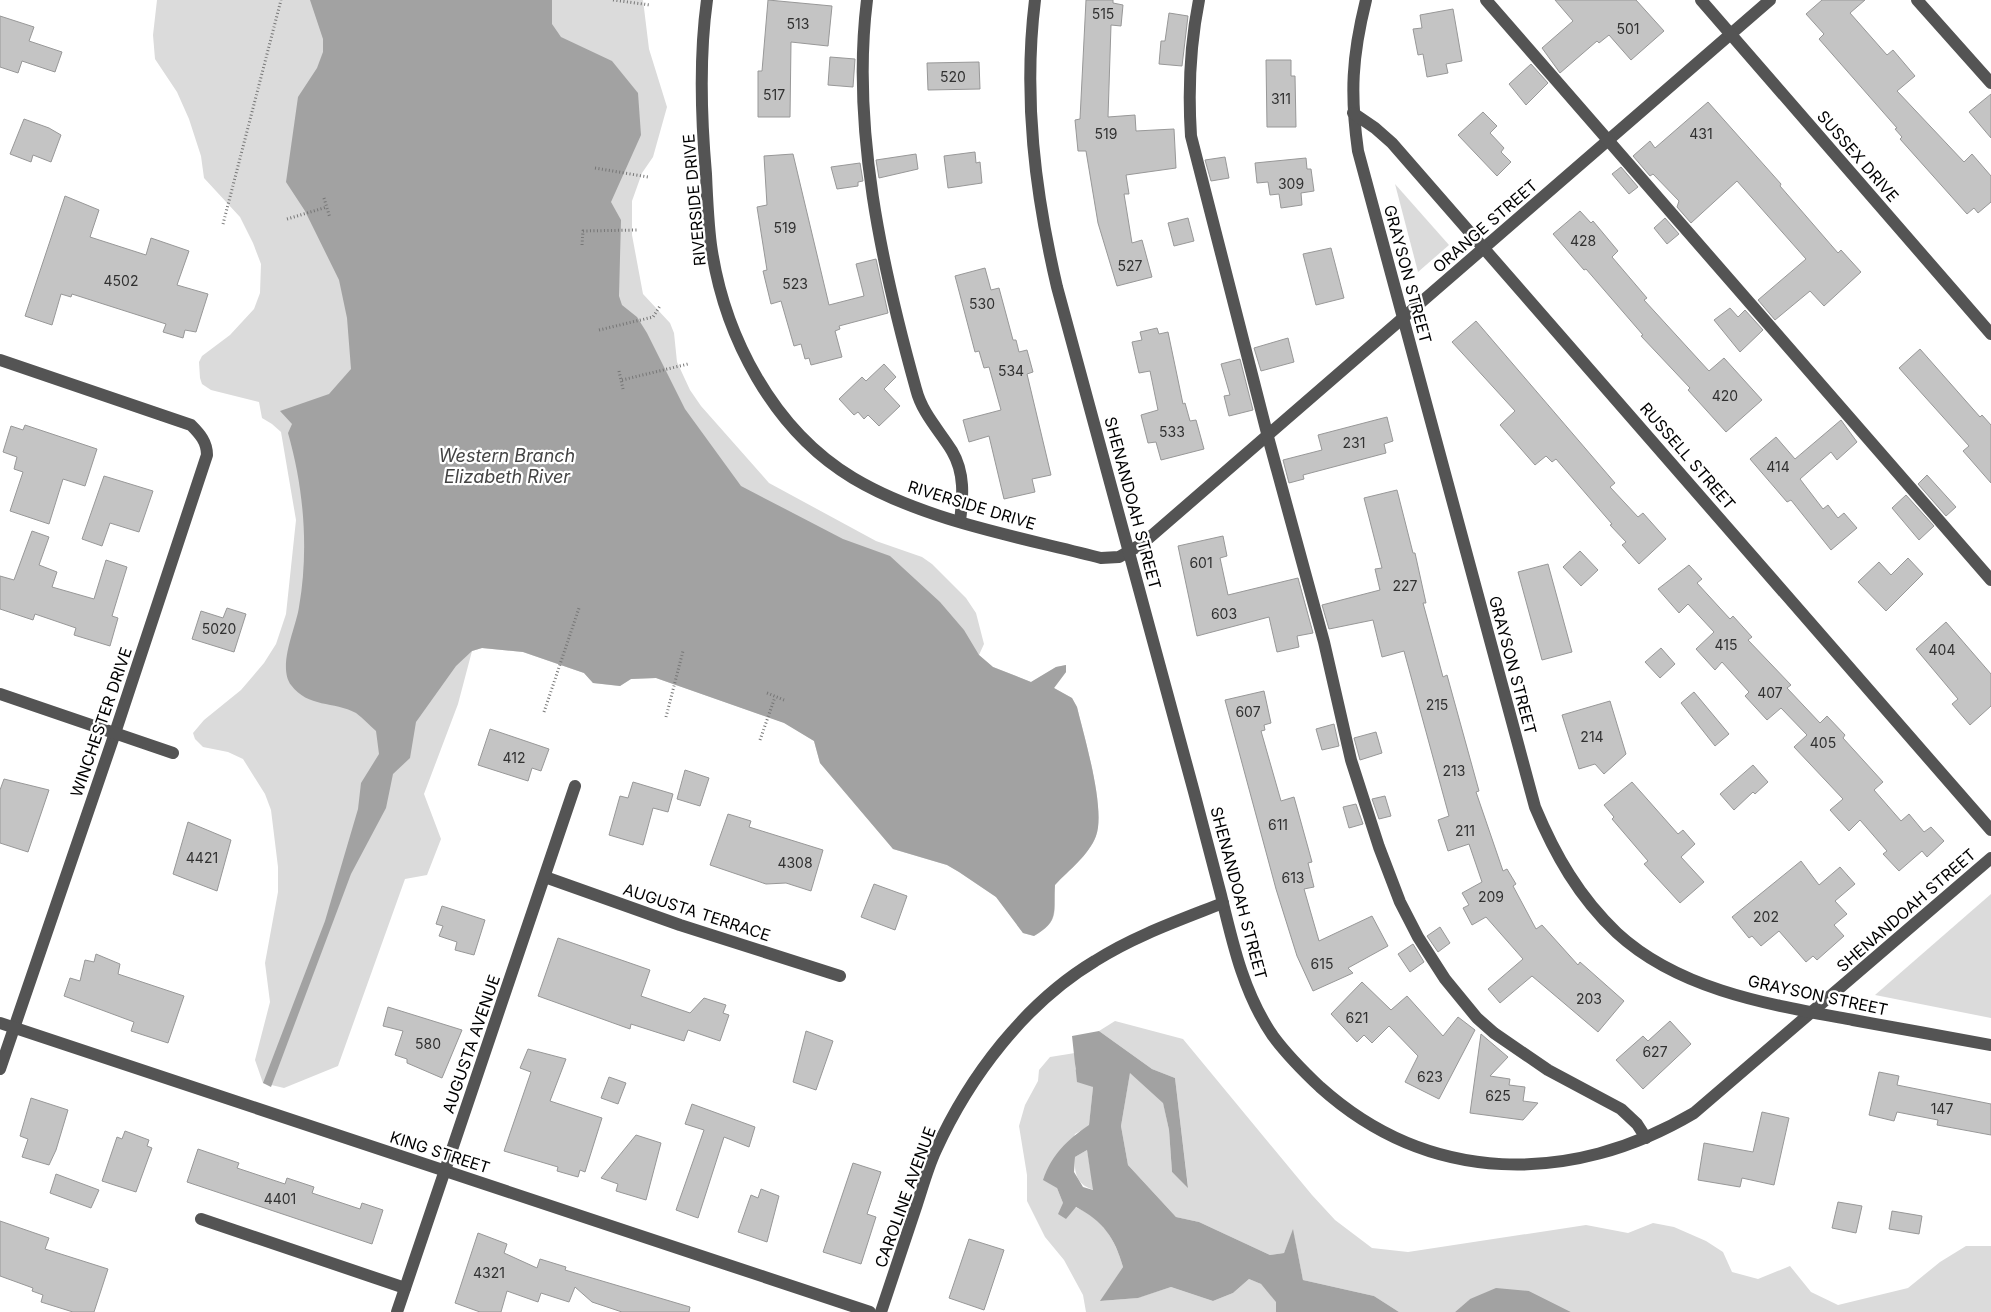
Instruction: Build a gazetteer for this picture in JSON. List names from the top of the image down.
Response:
{
  "streets": {
    "street": [
      "SUSSEX DRIVE",
      "RIVERSIDE DRIVE",
      "ORANGE STREET",
      "GRAYSON STREET",
      "RUSSELL STREET",
      "SHENANDOAH STREET",
      "WINCHESTER DRIVE",
      "AUGUSTA TERRACE",
      "AUGUSTA AVENUE",
      "KING STREET",
      "CAROLINE AVENUE"
    ]
  },
  "crossings": [
    ["SUSSEX DRIVE", "ORANGE STREET"],
    ["RIVERSIDE DRIVE", "ORANGE STREET"],
    ["RIVERSIDE DRIVE", "SHENANDOAH STREET"],
    ["ORANGE STREET", "GRAYSON STREET"],
    ["ORANGE STREET", "RUSSELL STREET"],
    ["ORANGE STREET", "SHENANDOAH STREET"],
    ["GRAYSON STREET", "RUSSELL STREET"],
    ["GRAYSON STREET", "SHENANDOAH STREET"],
    ["SHENANDOAH STREET", "CAROLINE AVENUE"],
    ["WINCHESTER DRIVE", "KING STREET"],
    ["AUGUSTA TERRACE", "AUGUSTA AVENUE"],
    ["AUGUSTA AVENUE", "KING STREET"]
  ],
  "water": ["Western Branch Elizabeth River"],
  "house_numbers": [
    "515",
    "513",
    "501",
    "520",
    "517",
    "311",
    "519",
    "431",
    "309",
    "519",
    "428",
    "527",
    "4502",
    "523",
    "530",
    "534",
    "420",
    "533",
    "231",
    "414",
    "601",
    "227",
    "603",
    "5020",
    "415",
    "404",
    "407",
    "215",
    "607",
    "214",
    "405",
    "412",
    "213",
    "611",
    "211",
    "4421",
    "4308",
    "613",
    "209",
    "202",
    "615",
    "203",
    "621",
    "580",
    "627",
    "623",
    "625",
    "147",
    "4401",
    "4321"
  ]
}
